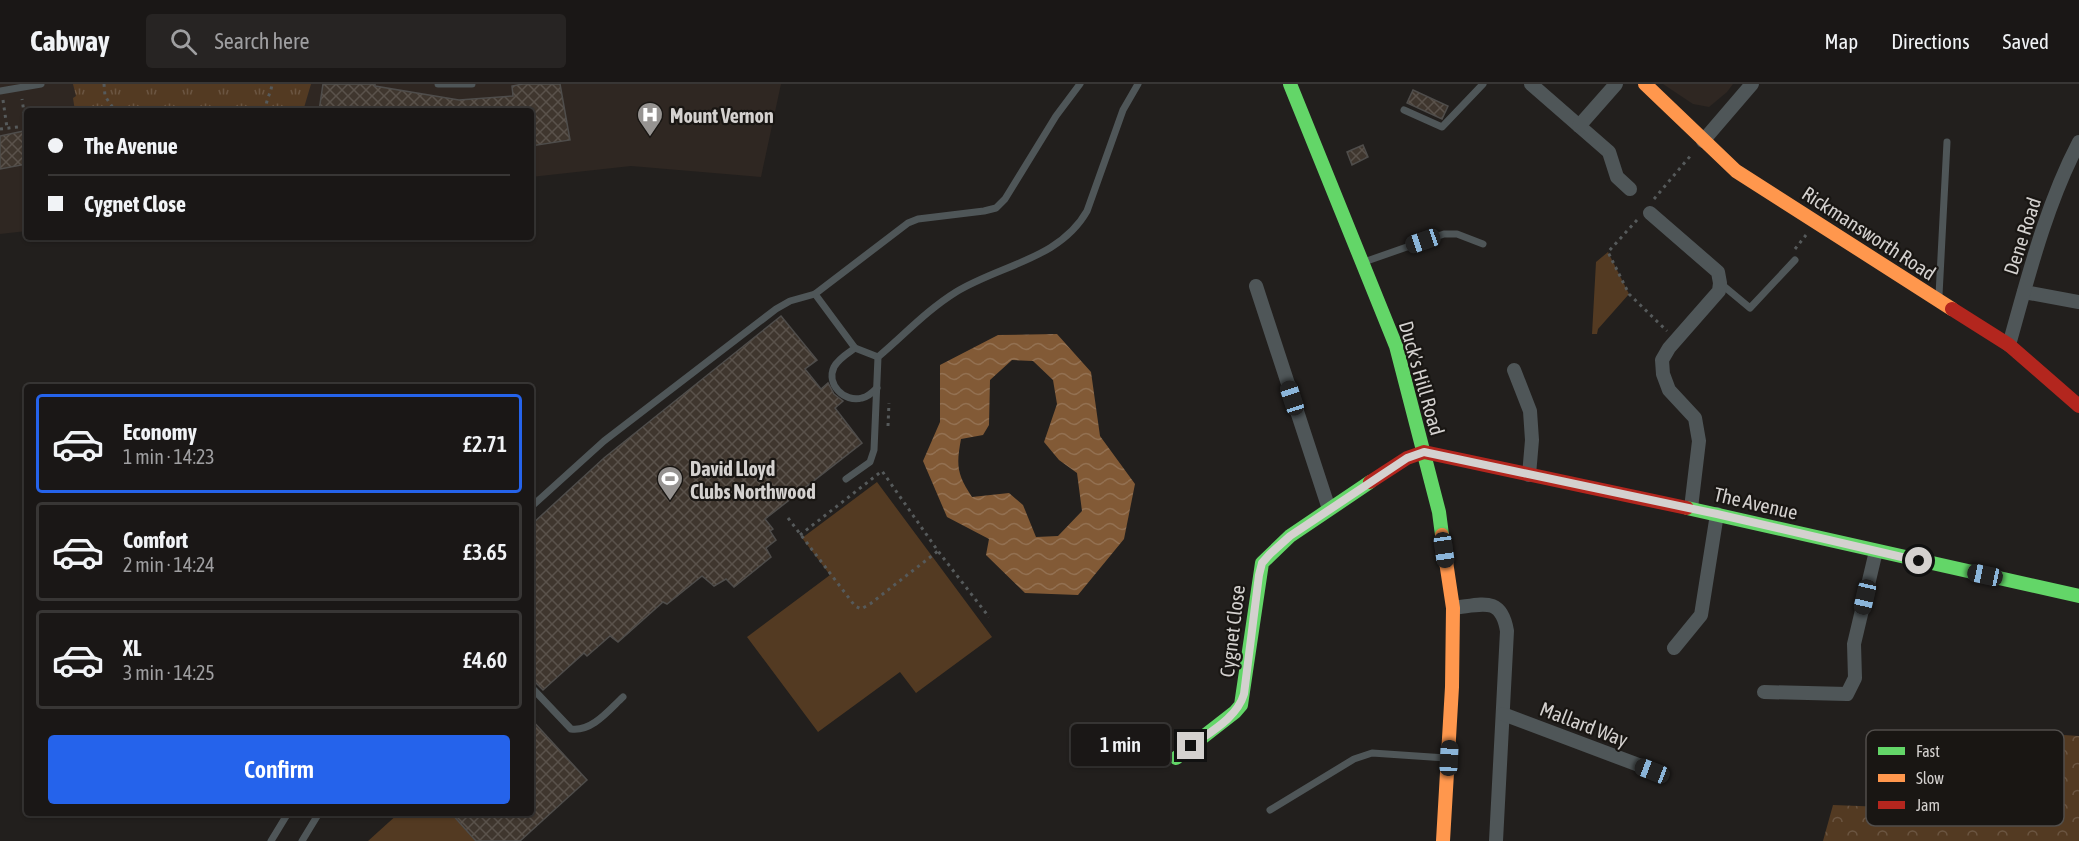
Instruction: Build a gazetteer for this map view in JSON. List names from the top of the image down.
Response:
{
  "streets": {
    "main road": [
      "Rickmansworth Road",
      "Duck's Hill Road",
      "The Avenue",
      "Cygnet Close"
    ],
    "street": ["Dene Road", "Mallard Way"]
  },
  "crossings": [
    ["Rickmansworth Road", "Dene Road"],
    ["Duck's Hill Road", "The Avenue"],
    ["Duck's Hill Road", "Cygnet Close"],
    ["The Avenue", "Cygnet Close"]
  ],
  "places": {
    "hospital": ["Mount Vernon"],
    "sports": ["David Lloyd Clubs Northwood"]
  },
  "legend": ["Fast", "Slow", "Jam"],
  "page": {
    "header": "Cabway",
    "search": "Search here",
    "nav": ["Map", "Directions", "Saved"],
    "banner": ["The Avenue", "Cygnet Close"],
    "list": [
      {
        "name": "Economy",
        "note": "1 min · 14:23",
        "value": "£2.71"
      },
      {
        "name": "Comfort",
        "note": "2 min · 14:24",
        "value": "£3.65"
      },
      {
        "name": "XL",
        "note": "3 min · 14:25",
        "value": "£4.60"
      }
    ],
    "buttons": "Confirm",
    "bubble": "1 min"
  }
}
